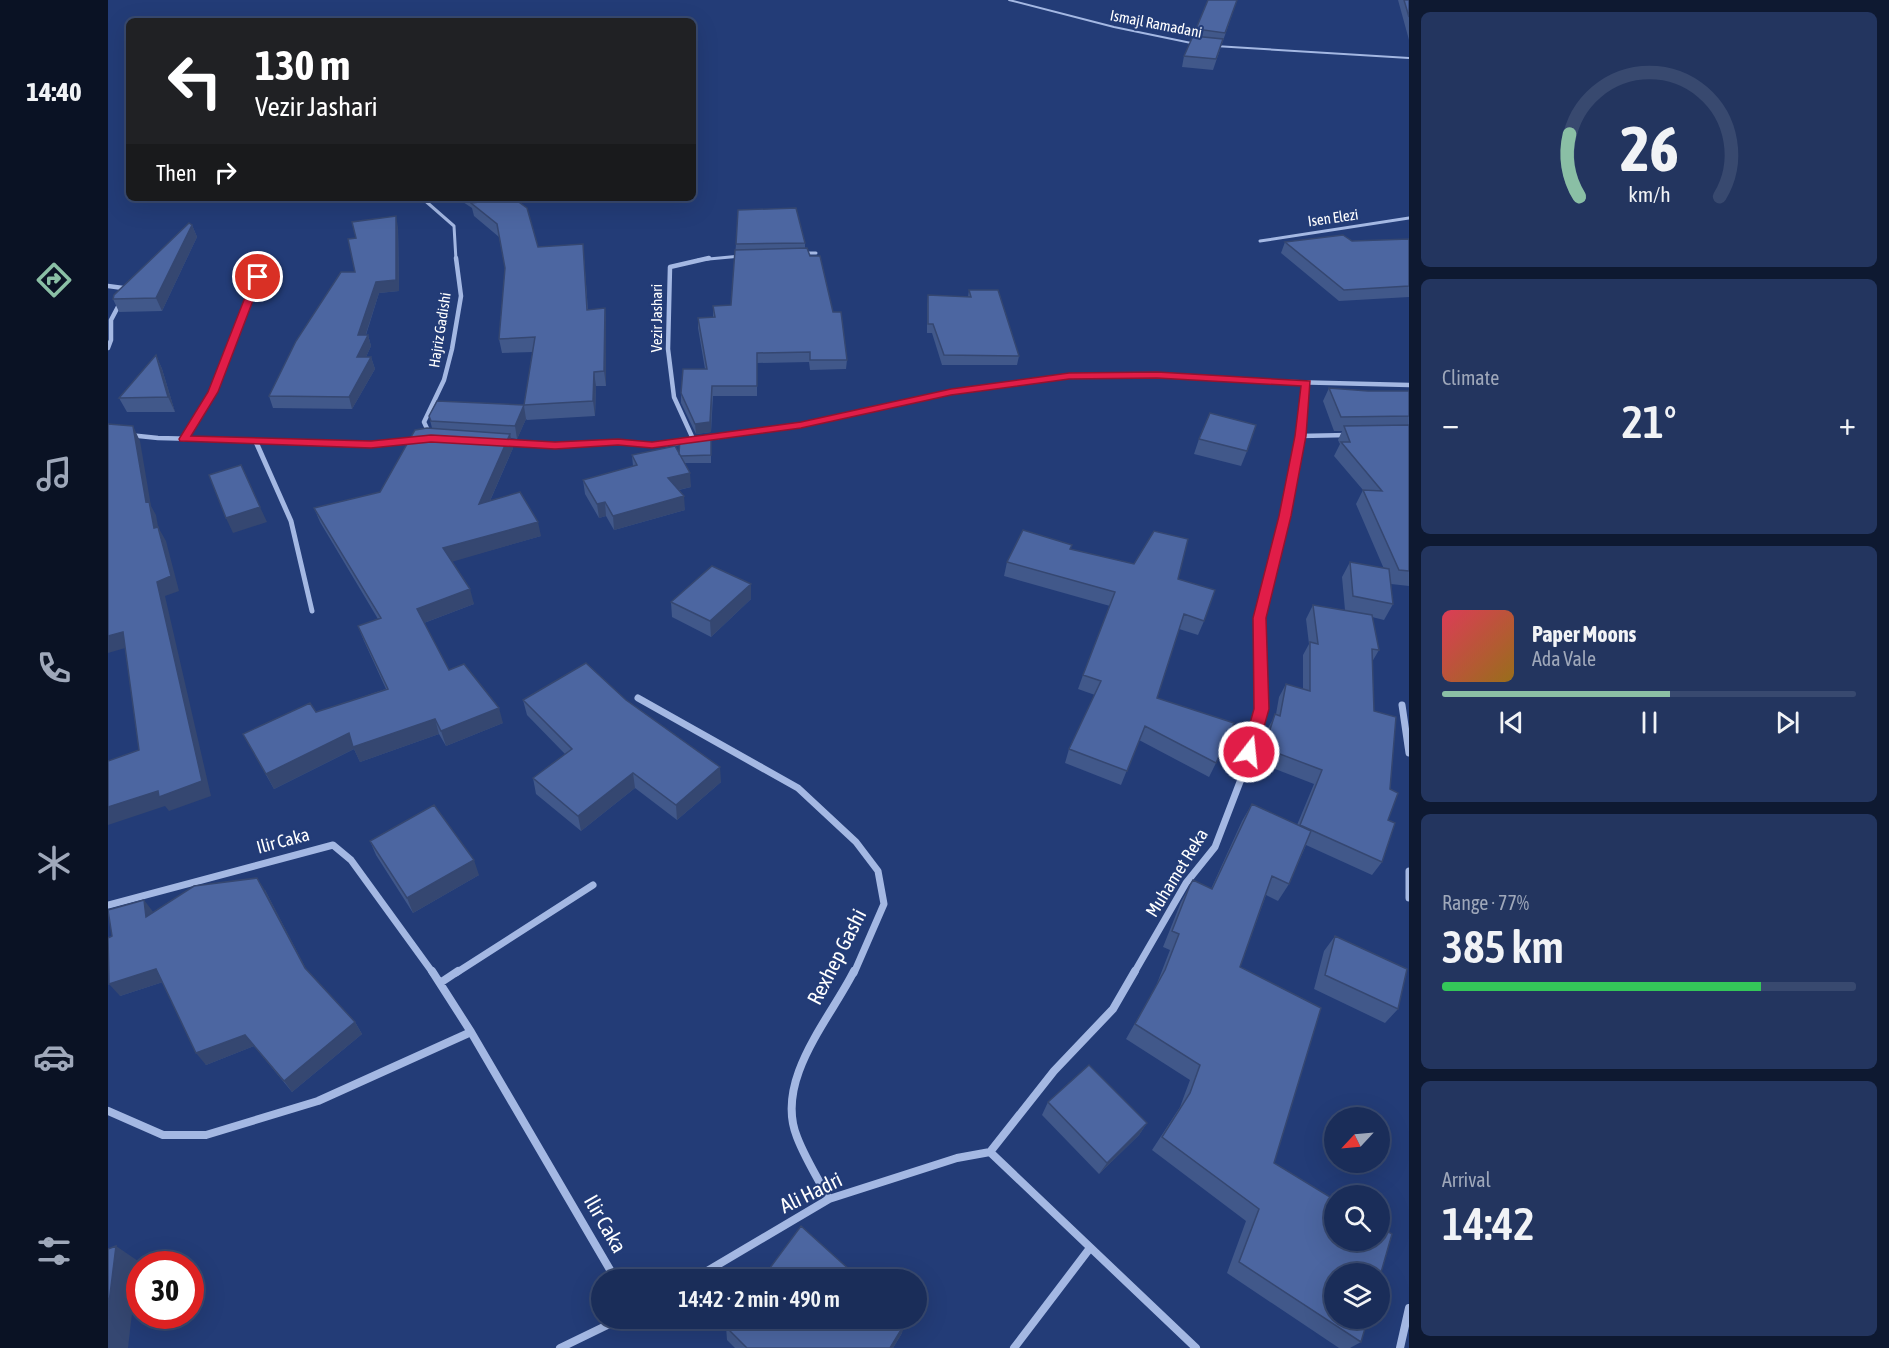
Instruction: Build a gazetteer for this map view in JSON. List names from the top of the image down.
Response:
{
  "streets": {
    "street": [
      "Ismajl Ramadani",
      "Isen Elezi",
      "Vezir Jashari",
      "Hajriz Gadishi",
      "Ilir Caka",
      "Muhamet Reka",
      "Rexhep Gashi",
      "Ali Hadri"
    ]
  },
  "crossings": [
    ["Muhamet Reka", "Ali Hadri"],
    ["Rexhep Gashi", "Ali Hadri"]
  ],
  "north": "bottom left",
  "page": {
    "tabs": "14:40",
    "turn": ["130 m", "Vezir Jashari"],
    "then": "Then",
    "tile": [
      "Climate",
      ["Range · 77%", "385 km"],
      ["Arrival", "14:42"]
    ],
    "heat": ["−", "21°", "+"],
    "song": ["Paper Moons", "Ada Vale"],
    "limit": "30",
    "trip": "14:42 · 2 min · 490 m",
    "gauge": ["26", "km/h"]
  }
}
